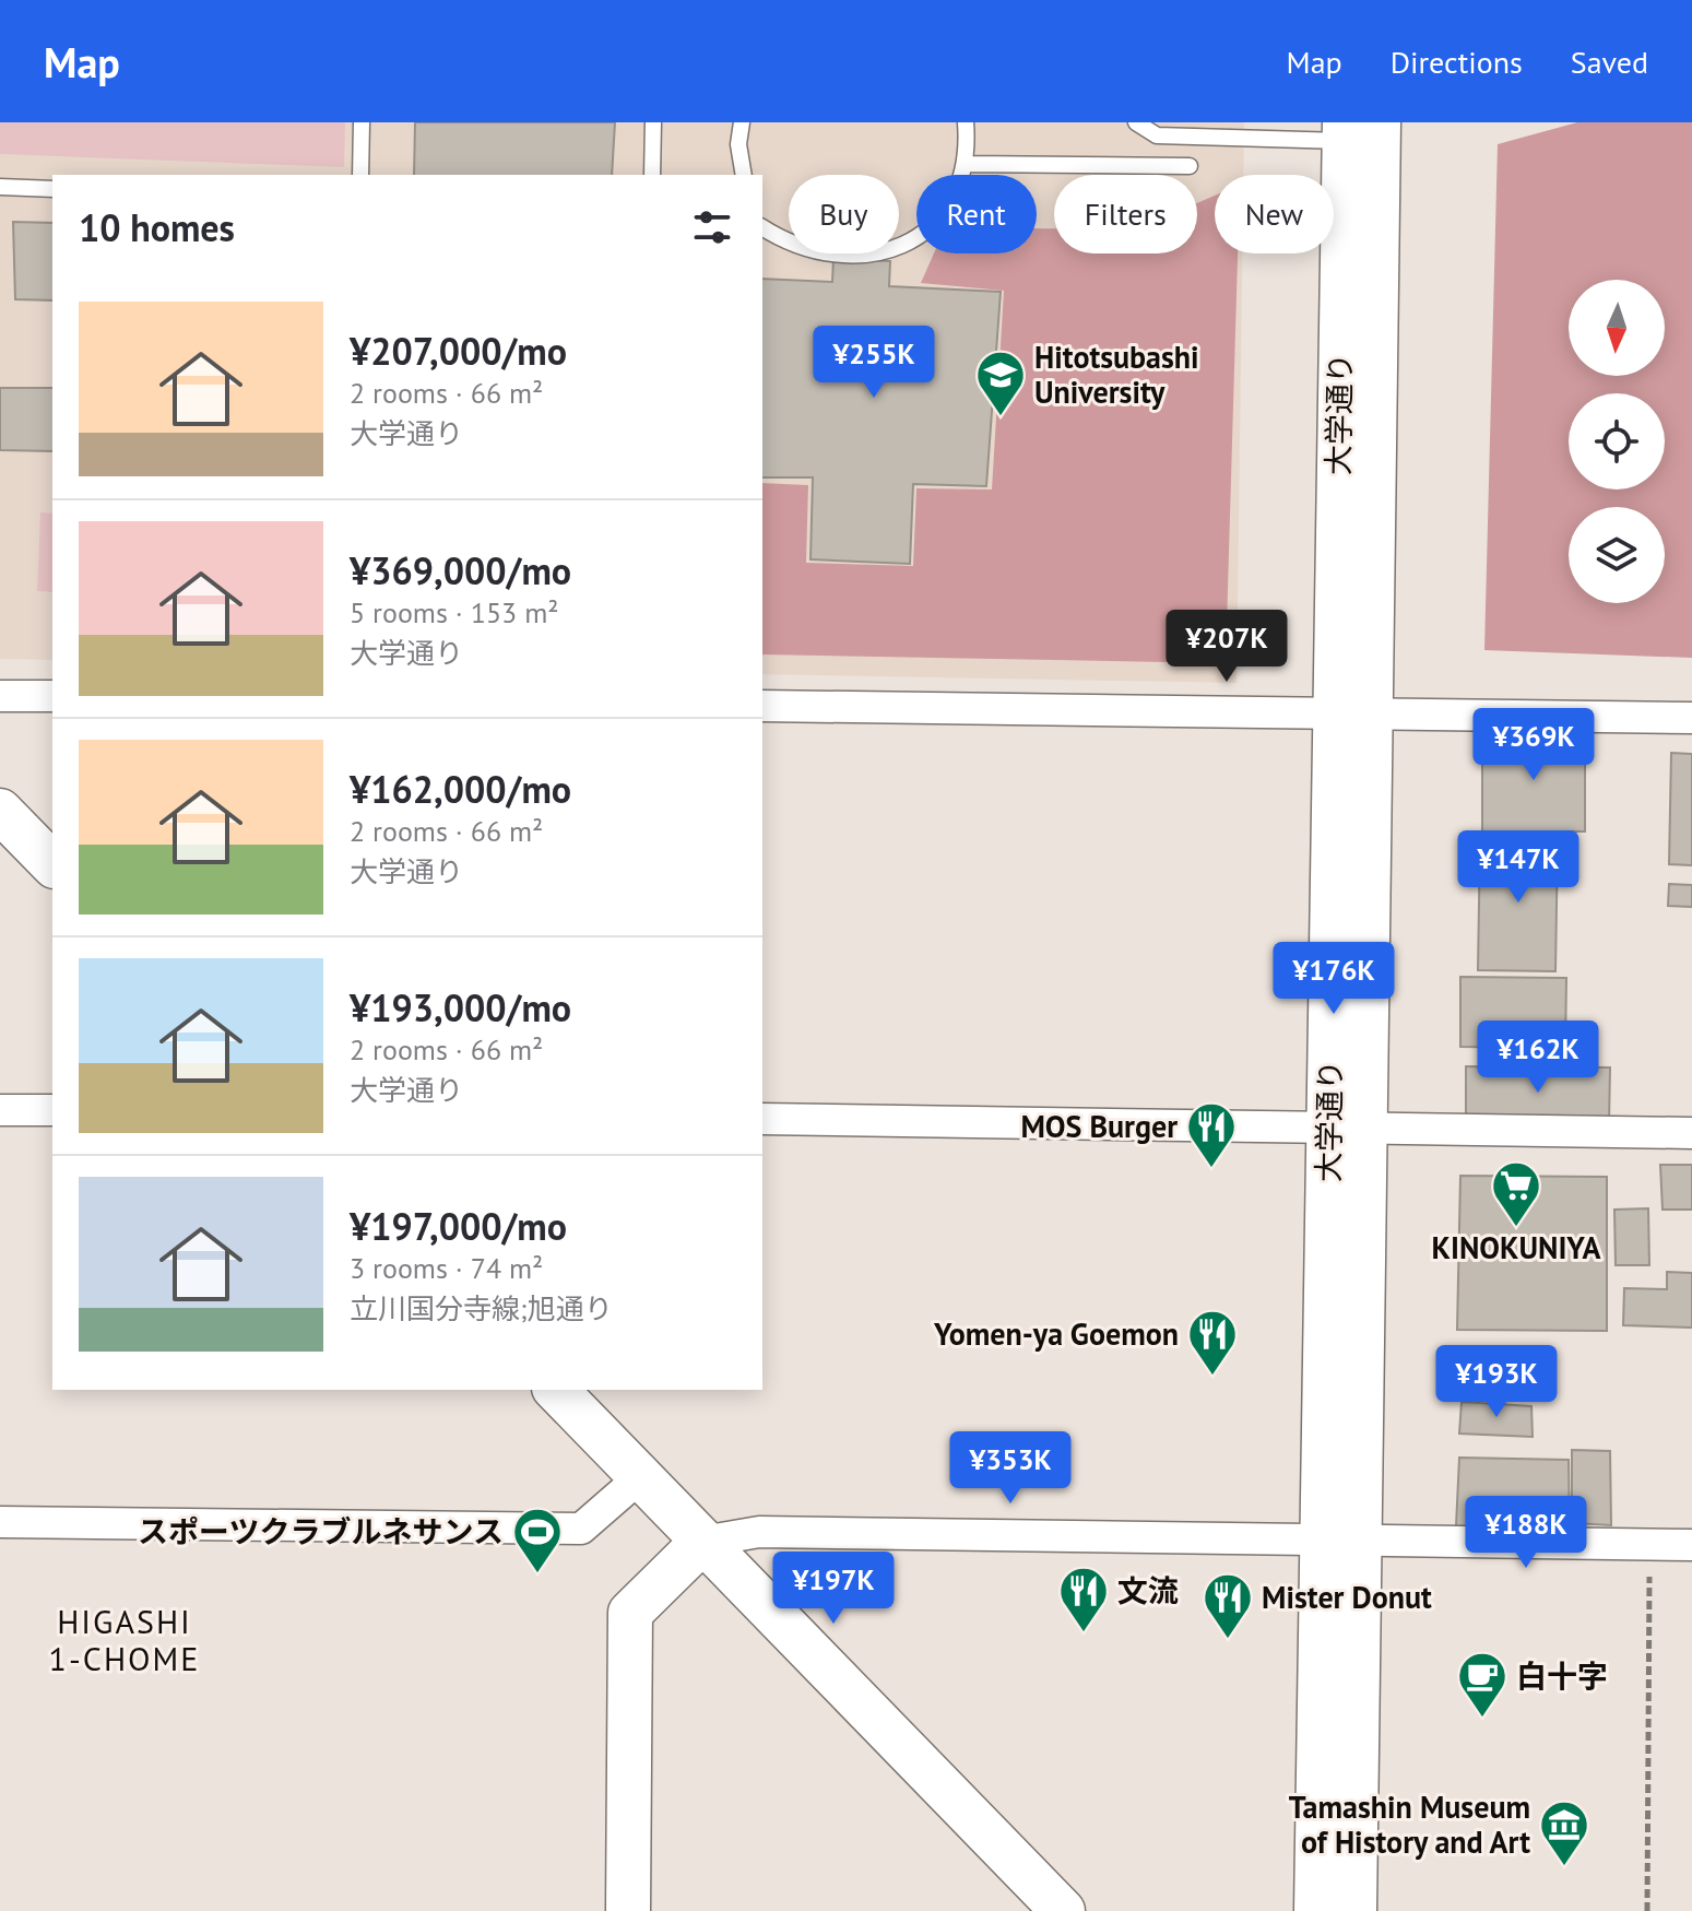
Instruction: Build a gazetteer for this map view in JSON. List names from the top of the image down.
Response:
{
  "streets": {
    "main road": ["大学通り"]
  },
  "districts": ["HIGASHI 1-CHOME"],
  "places": {
    "school or university": ["Hitotsubashi University"],
    "restaurant": [
      "MOS Burger",
      "Yomen-ya Goemon",
      "文流",
      "Mister Donut"
    ],
    "supermarket": ["KINOKUNIYA"],
    "sports": ["スポーツクラブルネサンス"],
    "cafe": ["白十字"],
    "museum": ["Tamashin Museum of History and Art"]
  },
  "north": "bottom",
  "page": {
    "header": "Map",
    "nav": ["Map", "Directions", "Saved"],
    "chip": [
      "Buy",
      "Rent",
      "Filters",
      "New"
    ],
    "heading": "10 homes",
    "list": [
      {
        "name": "¥207,000/mo",
        "note": "2 rooms · 66 m² · 大学通り"
      },
      {
        "name": "¥369,000/mo",
        "note": "5 rooms · 153 m² · 大学通り"
      },
      {
        "name": "¥162,000/mo",
        "note": "2 rooms · 66 m² · 大学通り"
      },
      {
        "name": "¥193,000/mo",
        "note": "2 rooms · 66 m² · 大学通り"
      },
      {
        "name": "¥197,000/mo",
        "note": "3 rooms · 74 m² · 立川国分寺線;旭通り"
      }
    ],
    "price": [
      "¥255K",
      "¥207K",
      "¥369K",
      "¥147K",
      "¥176K",
      "¥162K",
      "¥193K",
      "¥353K",
      "¥188K",
      "¥197K"
    ]
  }
}
